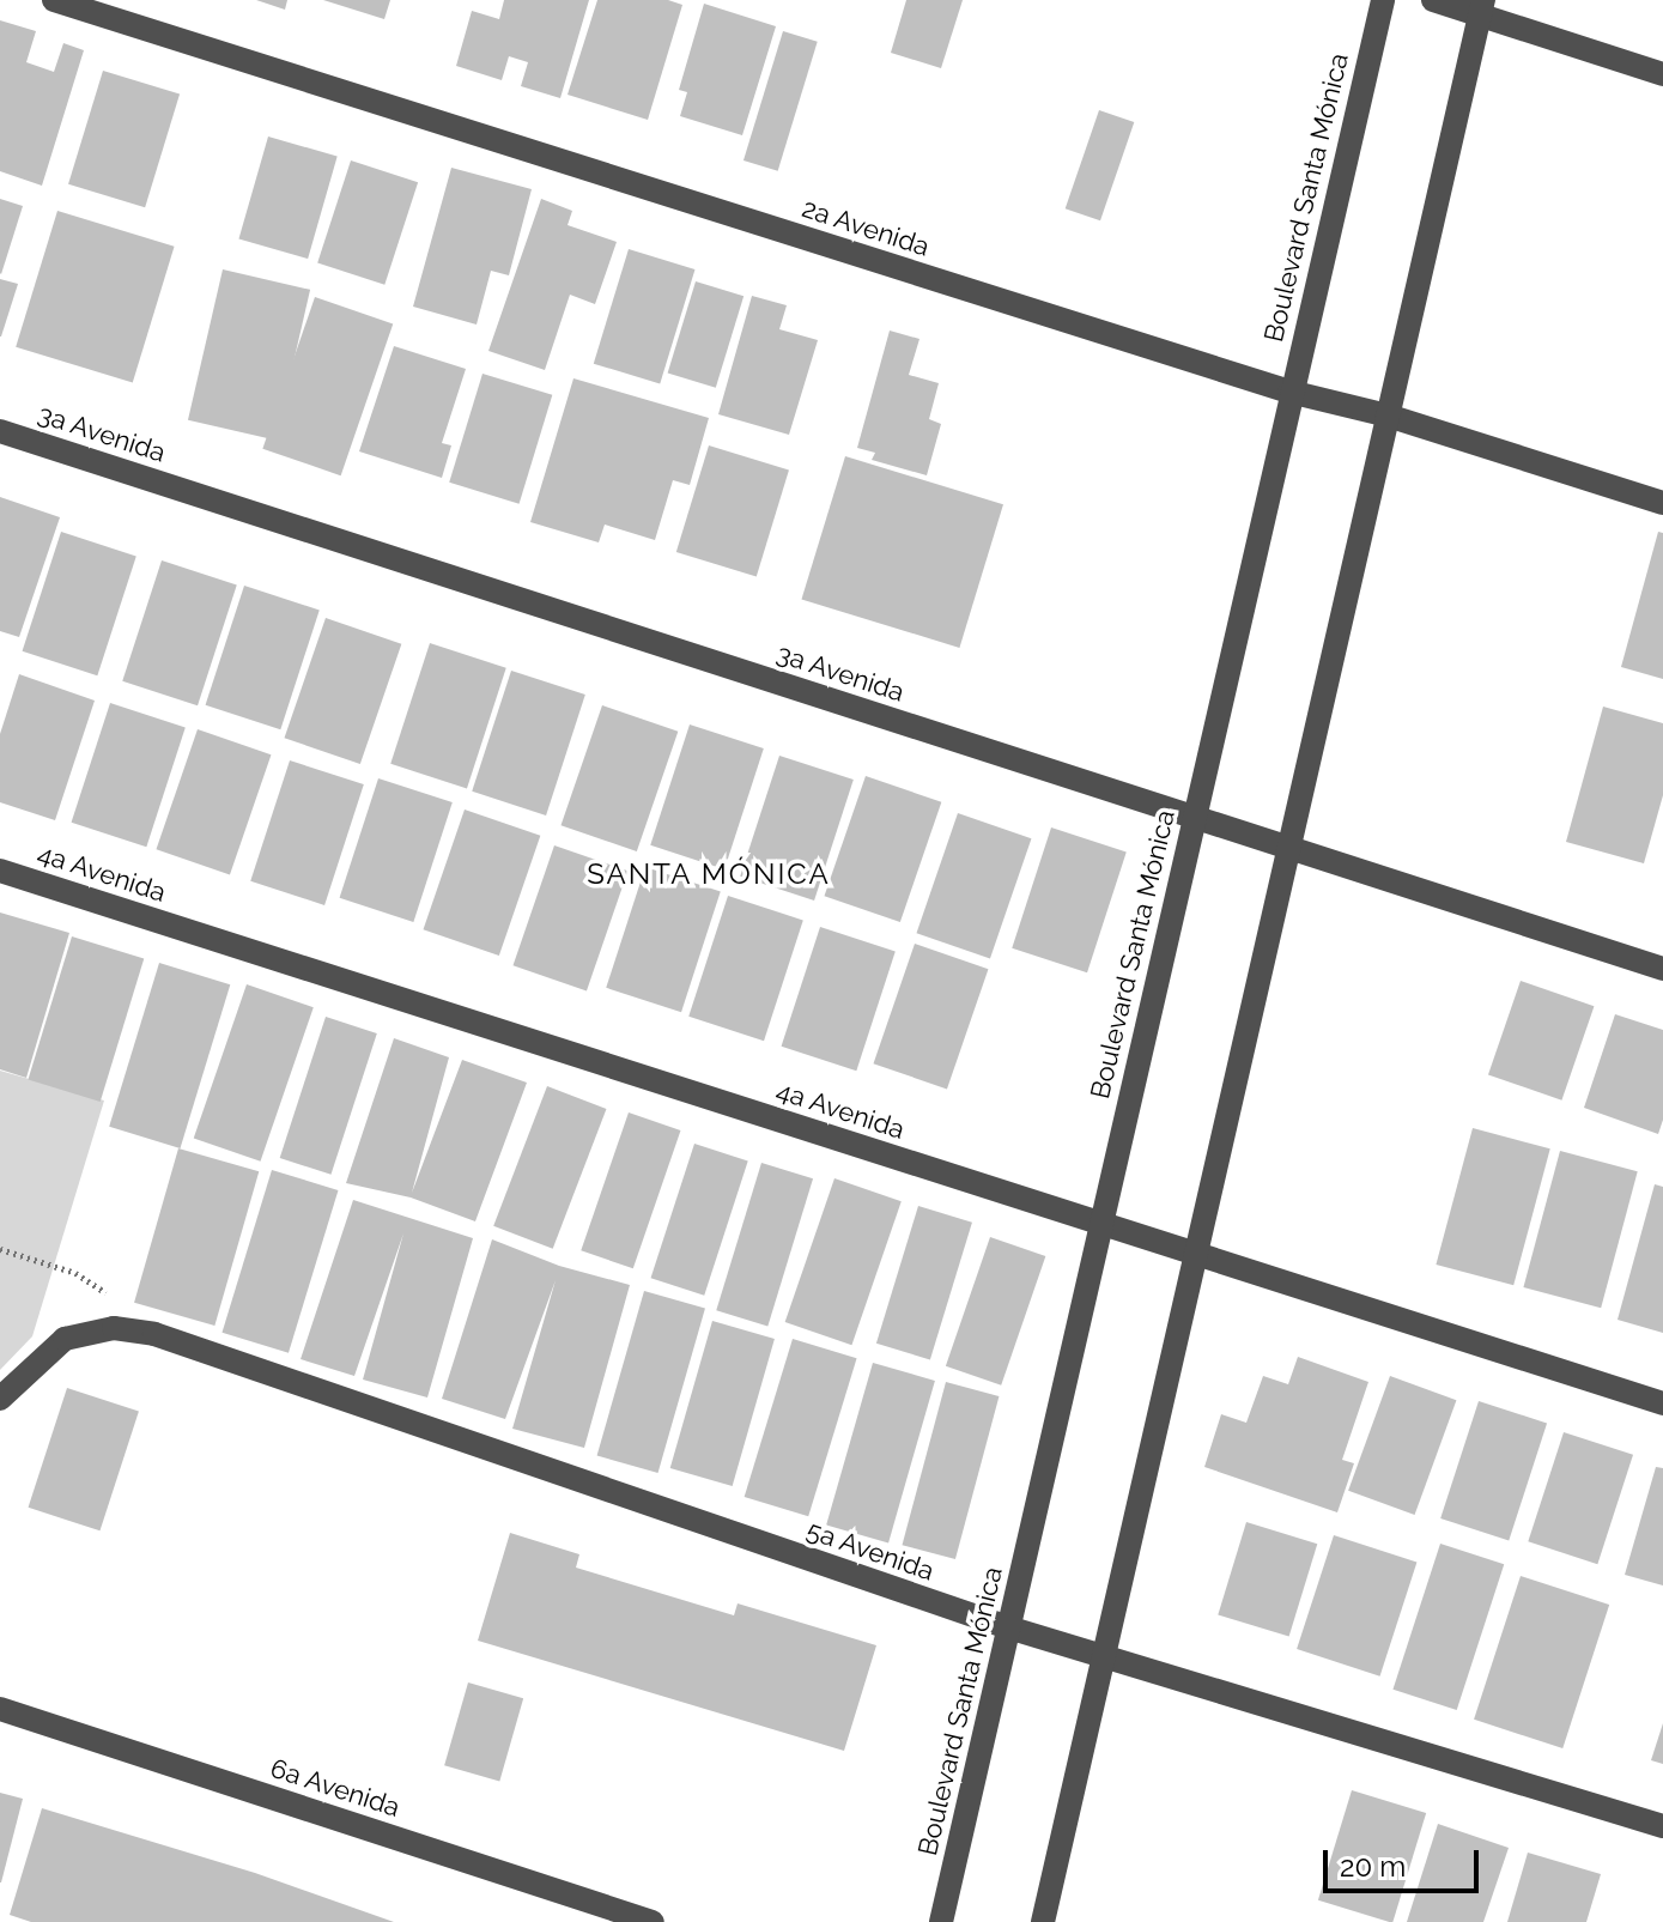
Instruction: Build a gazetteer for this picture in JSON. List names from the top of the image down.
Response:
{
  "streets": {
    "street": [
      "Boulevard Santa Mónica",
      "2a Avenida",
      "3a Avenida",
      "4a Avenida",
      "5a Avenida",
      "6a Avenida"
    ]
  },
  "crossings": [
    ["Boulevard Santa Mónica", "2a Avenida"],
    ["Boulevard Santa Mónica", "3a Avenida"],
    ["Boulevard Santa Mónica", "4a Avenida"],
    ["Boulevard Santa Mónica", "5a Avenida"]
  ],
  "districts": ["SANTA MÓNICA"],
  "scale_bar": "20 m"
}
